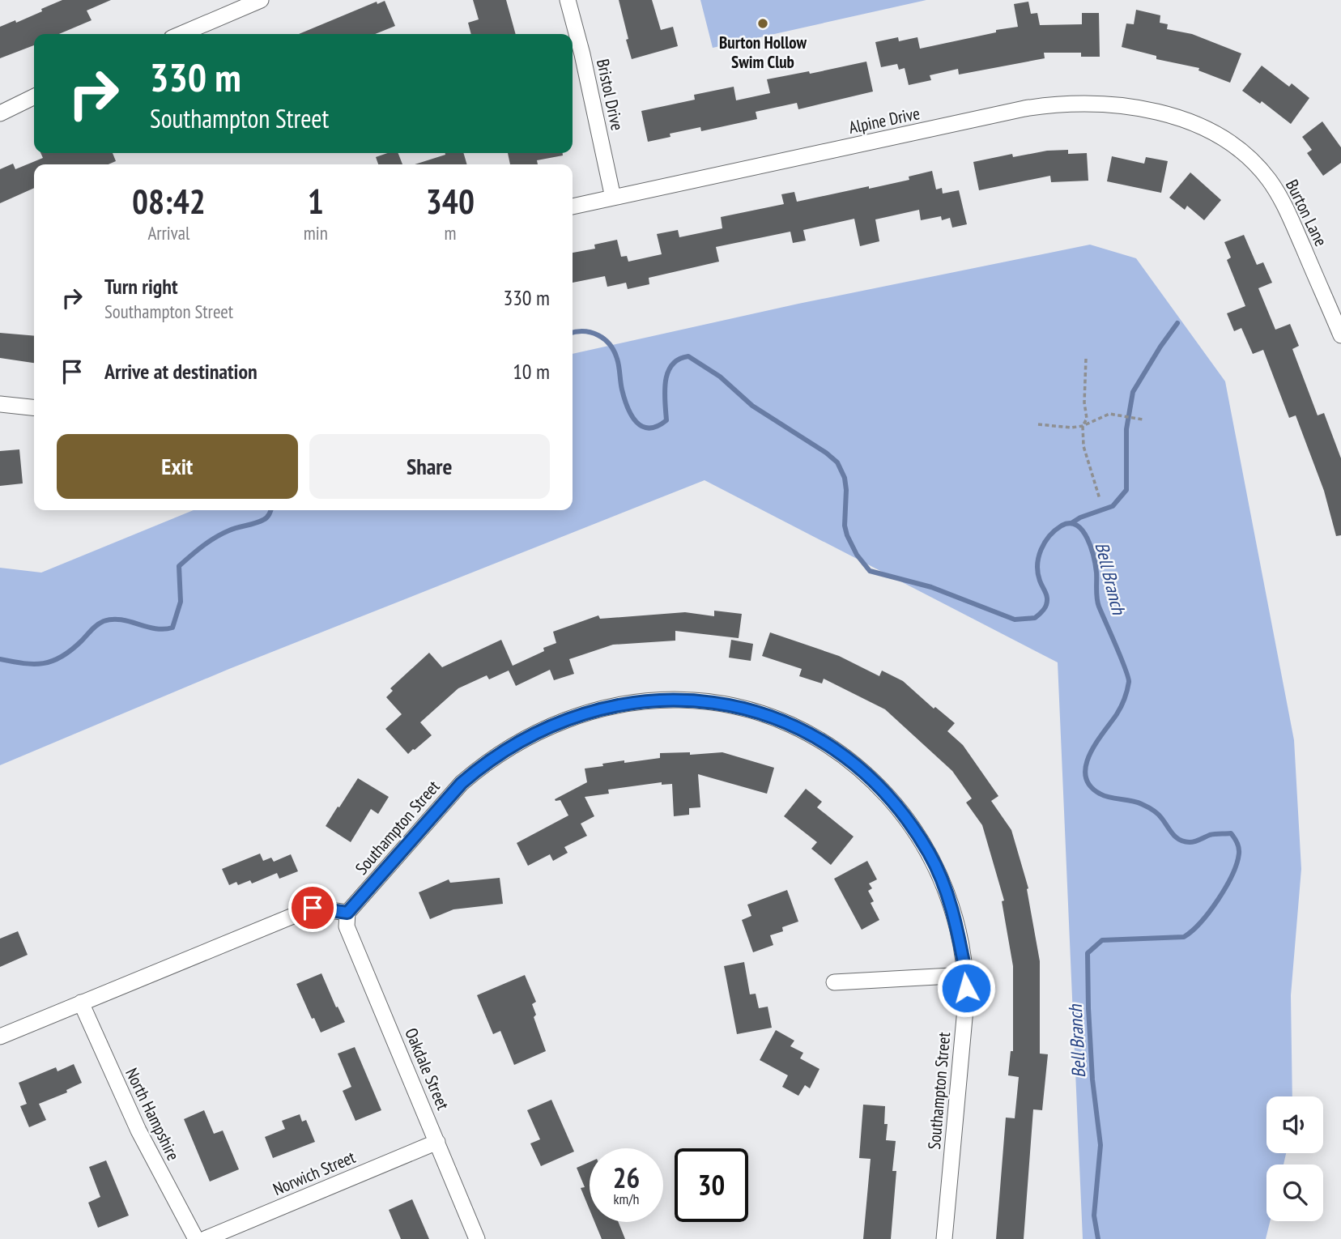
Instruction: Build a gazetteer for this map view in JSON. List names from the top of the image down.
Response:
{
  "streets": {
    "street": [
      "Bristol Drive",
      "Alpine Drive",
      "Burton Lane",
      "Southampton Street",
      "Oakdale Street",
      "North Hampshire",
      "Norwich Street"
    ]
  },
  "crossings": [
    ["Bristol Drive", "Alpine Drive"],
    ["Alpine Drive", "Burton Lane"],
    ["Southampton Street", "Oakdale Street"],
    ["Oakdale Street", "Norwich Street"]
  ],
  "water": ["Bell Branch"],
  "places": ["Burton Hollow Swim Club"],
  "page": {
    "turn": ["330 m", "Southampton Street"],
    "eta": [
      "08:42",
      "Arrival",
      "1",
      "min",
      "340",
      "m"
    ],
    "list": [
      {
        "name": "Turn right",
        "note": "Southampton Street",
        "value": "330 m"
      },
      {
        "name": "Arrive at destination",
        "value": "10 m"
      }
    ],
    "buttons": ["Exit", "Share"],
    "speed": "26 km/h",
    "limit": "30"
  }
}
